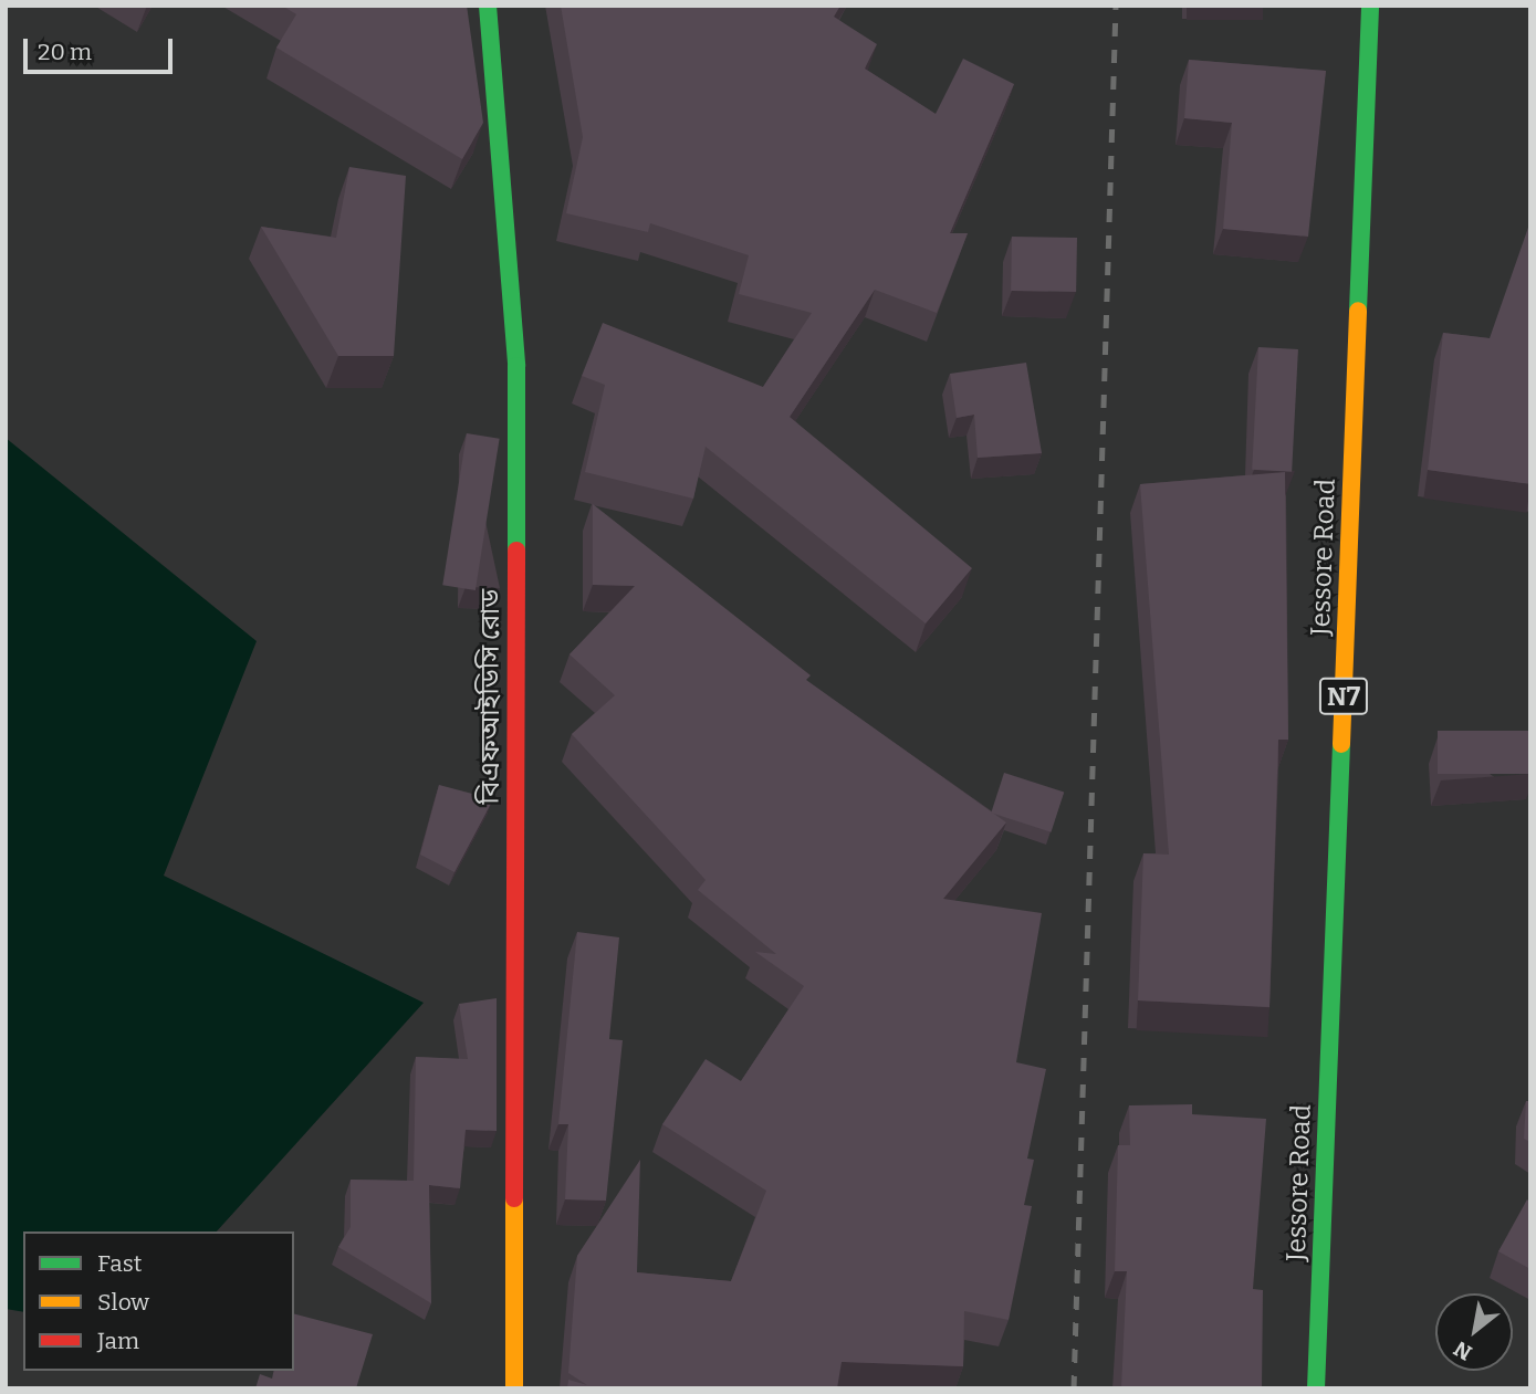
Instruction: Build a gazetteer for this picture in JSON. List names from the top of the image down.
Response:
{
  "streets": {
    "main road": ["Jessore Road", "বিএফআইডিসি রোড", "N7"]
  },
  "legend": ["Fast", "Slow", "Jam"],
  "scale_bar": "20 m",
  "north": "bottom left"
}
